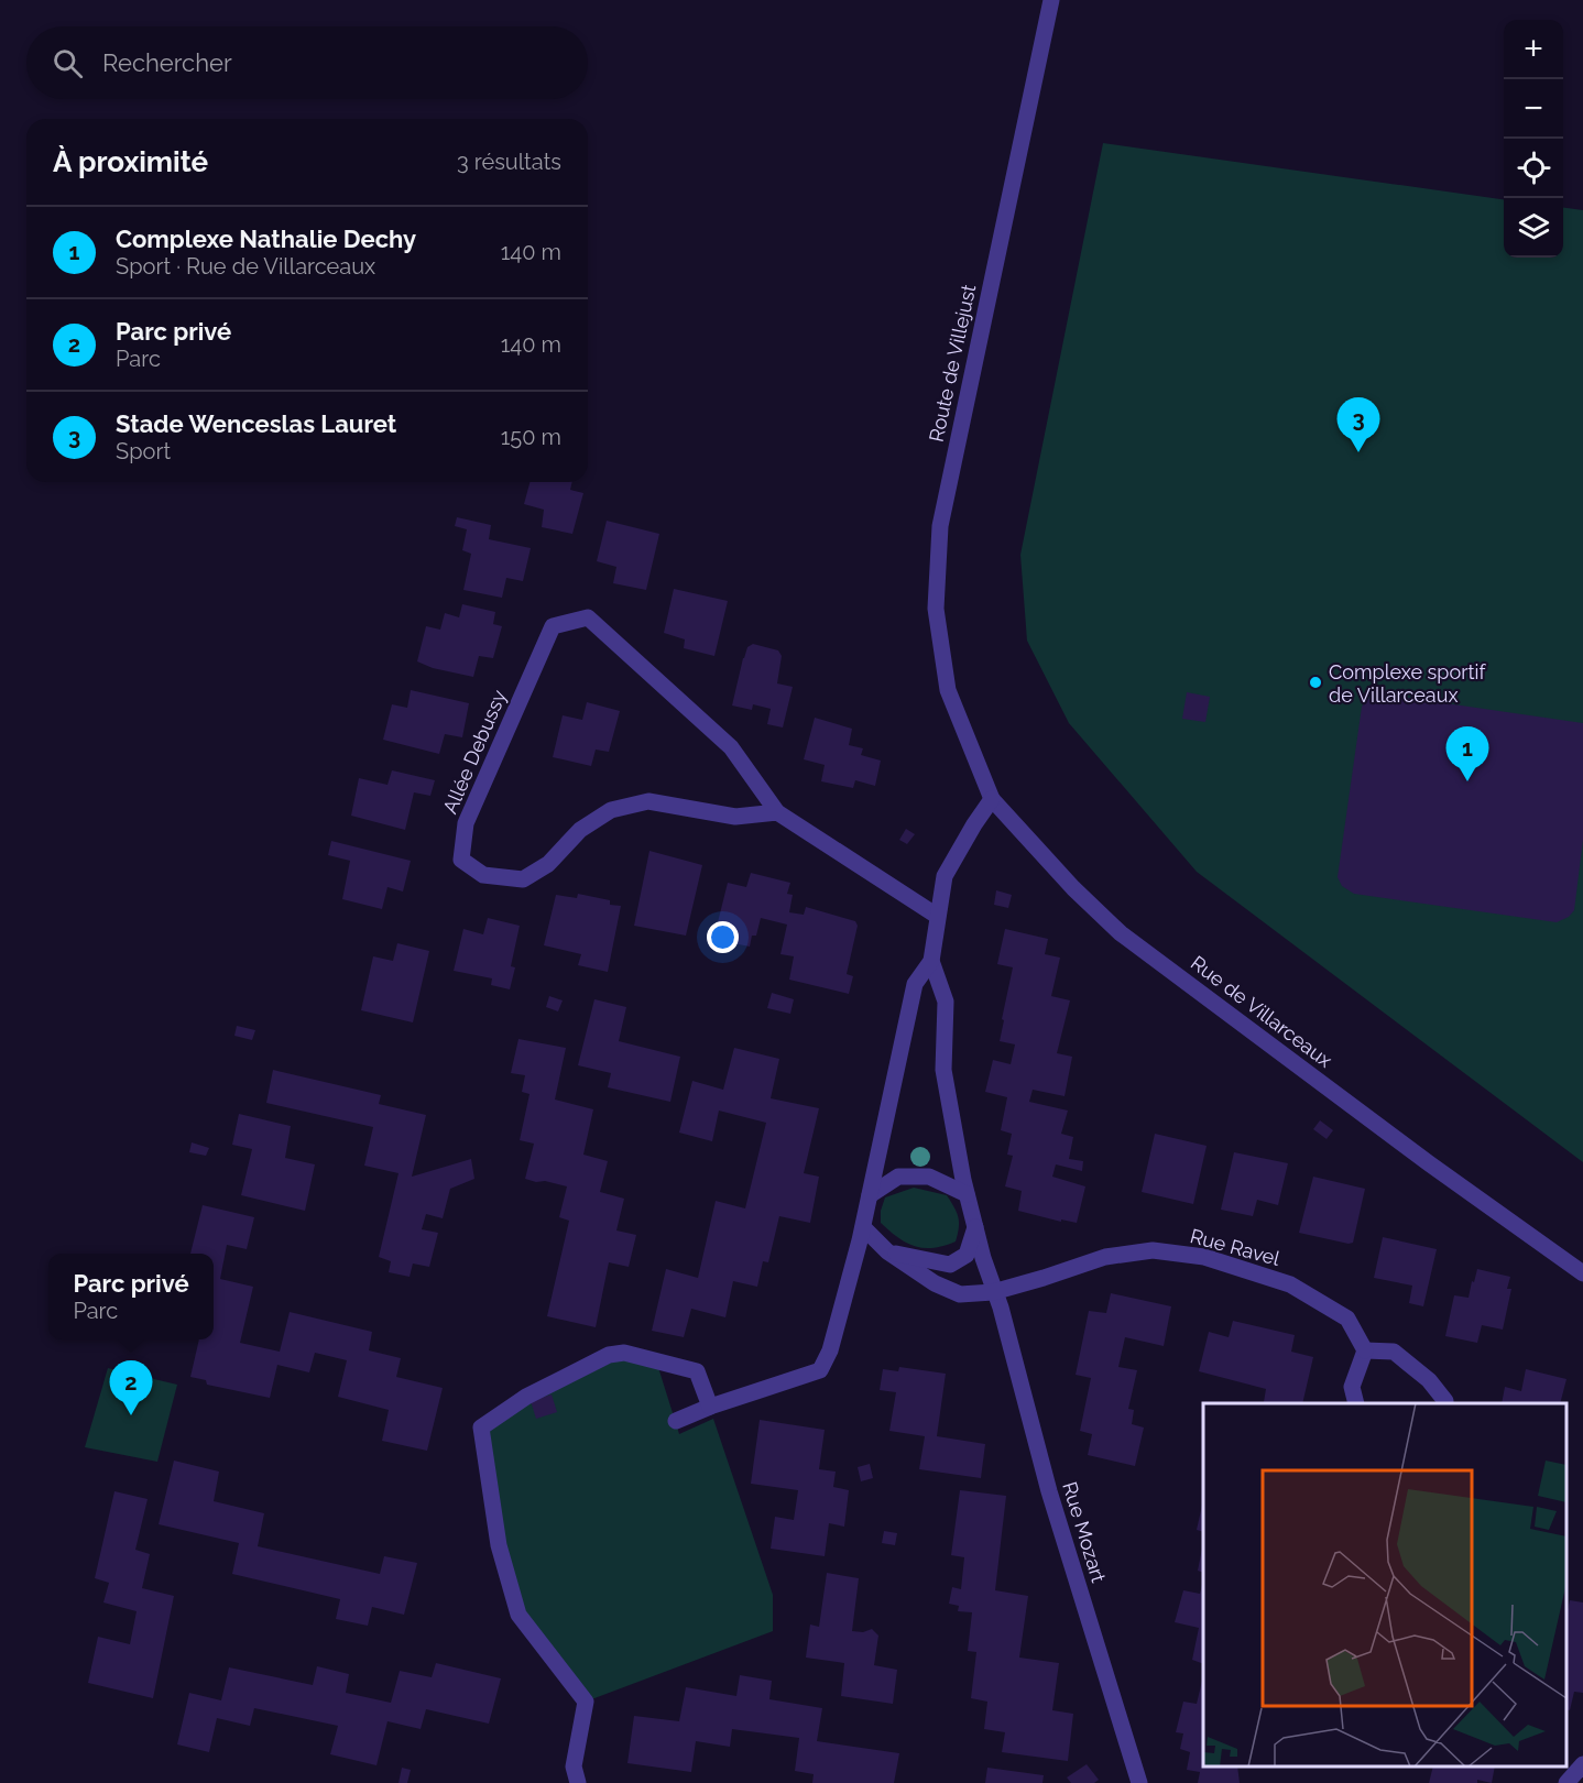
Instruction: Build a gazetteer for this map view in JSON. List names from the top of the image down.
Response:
{
  "streets": {
    "street": [
      "Route de Villejust",
      "Allée Debussy",
      "Rue de Villarceaux",
      "Rue Ravel",
      "Rue Mozart"
    ]
  },
  "crossings": [
    ["Route de Villejust", "Rue de Villarceaux"],
    ["Allée Debussy", "Rue Mozart"],
    ["Rue de Villarceaux", "Rue Mozart"],
    ["Rue Ravel", "Rue Mozart"]
  ],
  "places": ["Complexe sportif de Villarceaux"],
  "page": {
    "map_buttons": ["+", "−"],
    "search": "Rechercher",
    "heading": ["À proximité", "3 résultats"],
    "list": [
      {
        "mark": "1",
        "name": "Complexe Nathalie Dechy",
        "note": "Sport · Rue de Villarceaux",
        "value": "140 m"
      },
      {
        "mark": "2",
        "name": "Parc privé",
        "note": "Parc",
        "value": "140 m"
      },
      {
        "mark": "3",
        "name": "Stade Wenceslas Lauret",
        "note": "Sport",
        "value": "150 m"
      }
    ],
    "pins": ["3", "1", "2"],
    "popup": ["Parc privé", "Parc"]
  }
}
